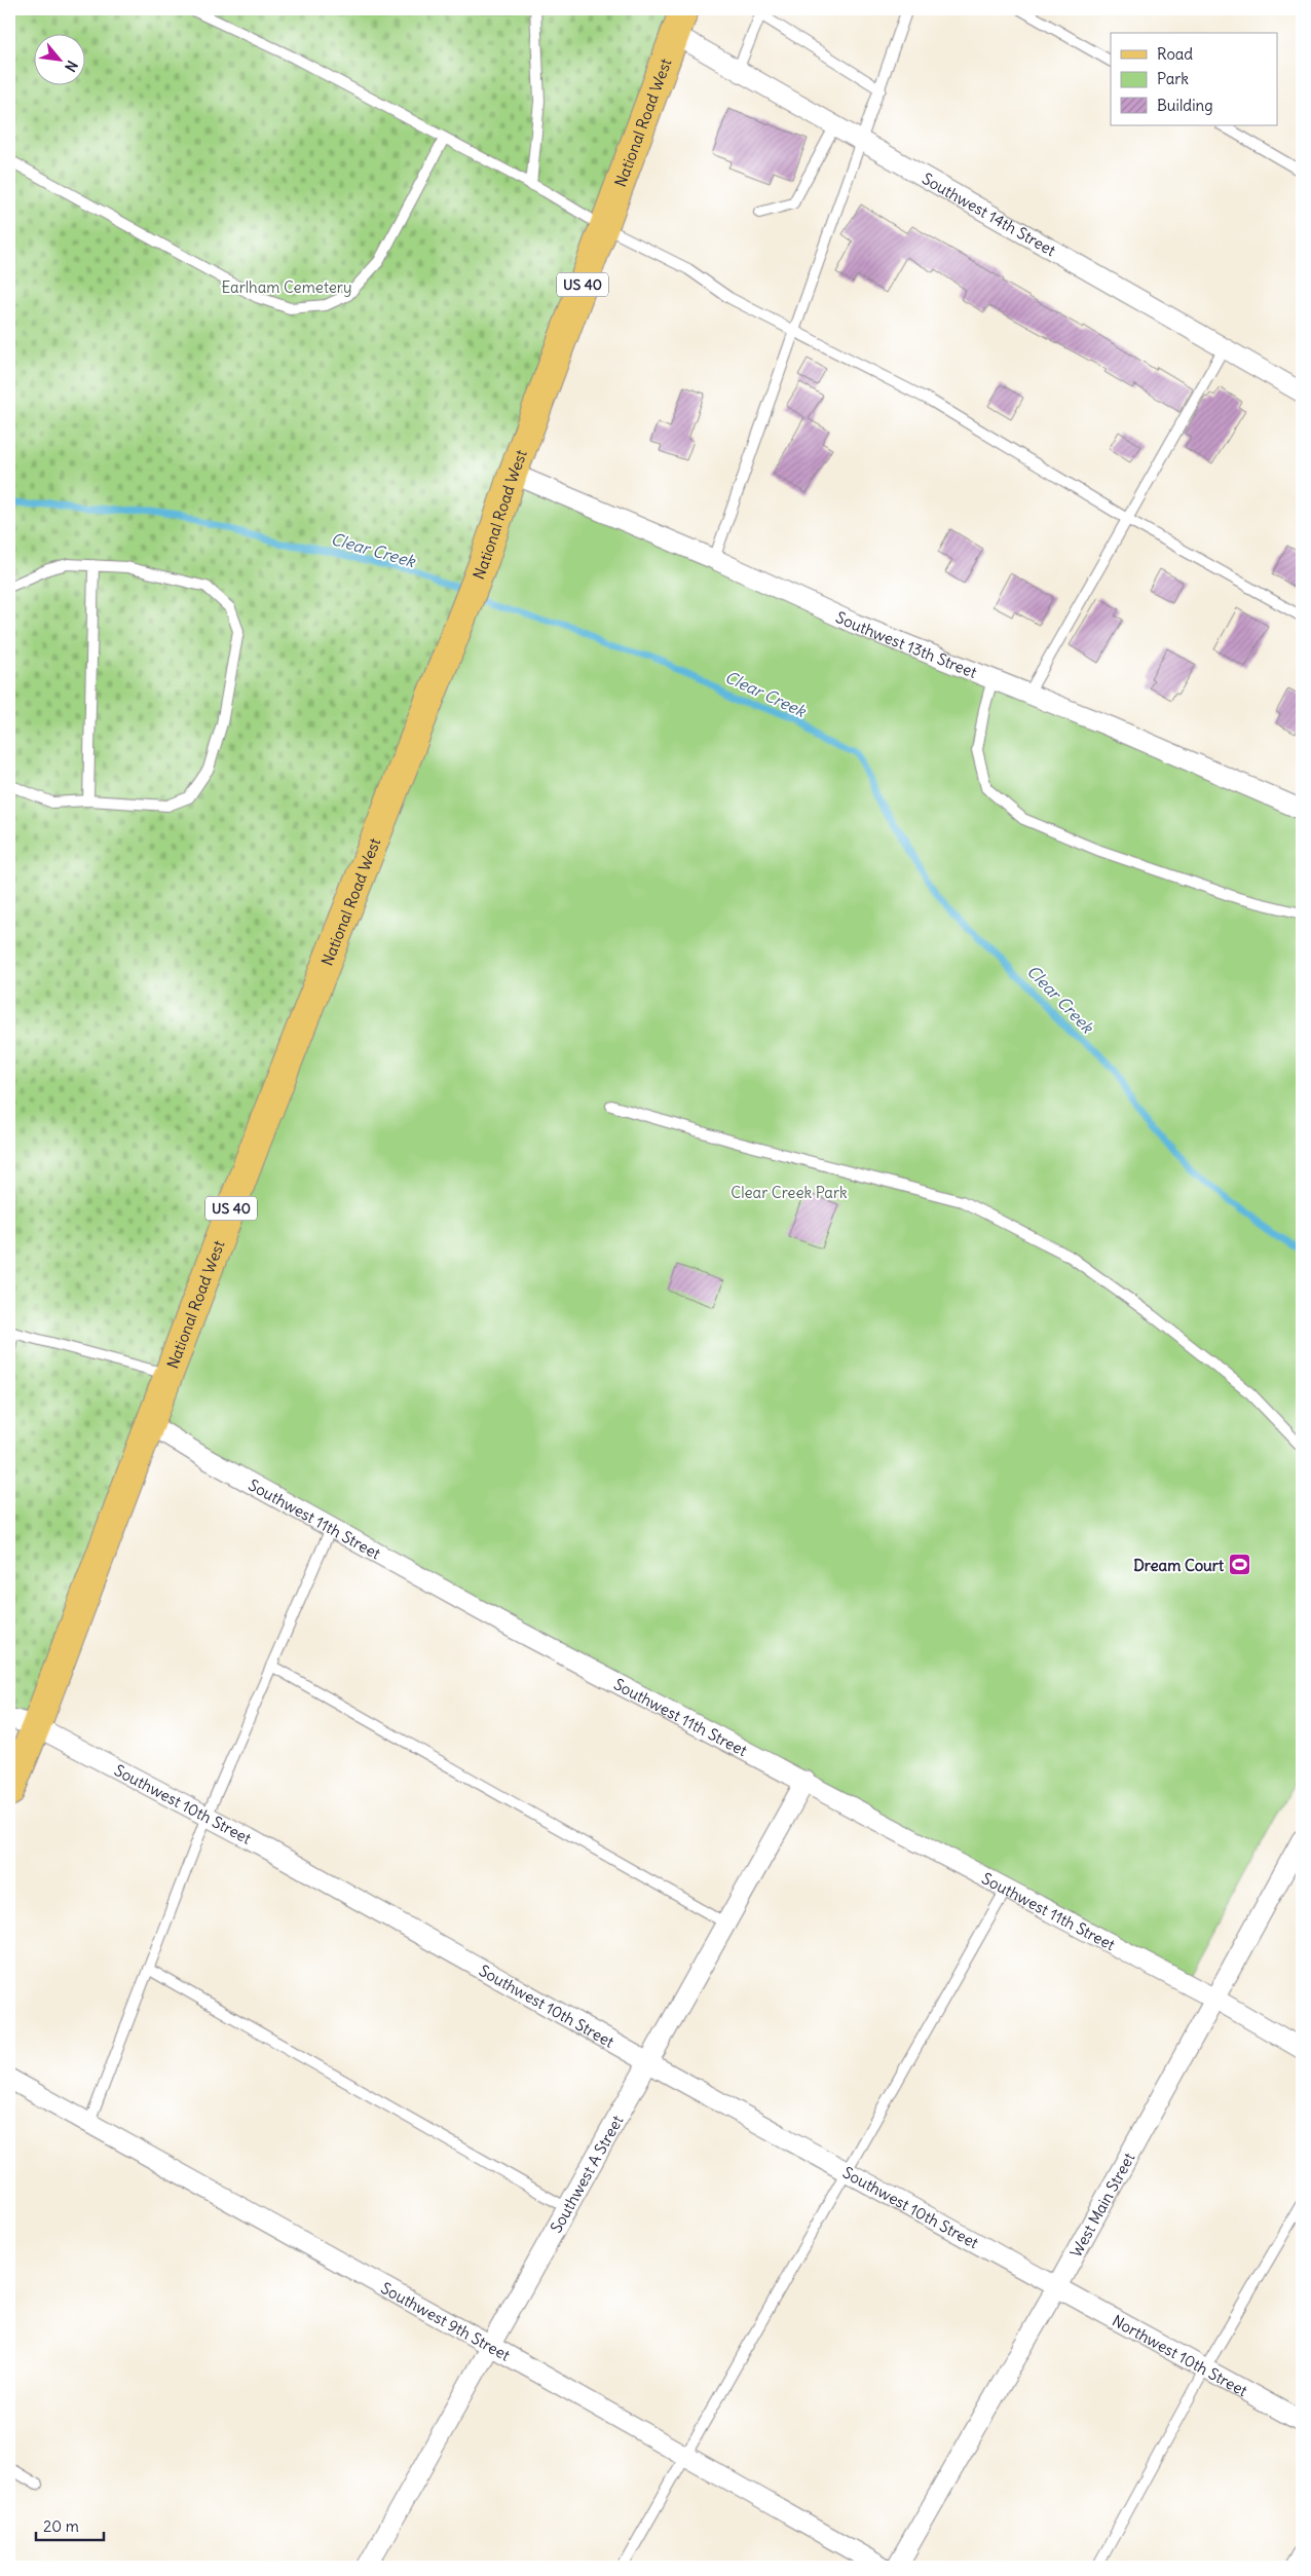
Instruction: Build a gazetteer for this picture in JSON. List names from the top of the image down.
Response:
{
  "streets": {
    "main road": ["National Road West", "US 40"],
    "street": [
      "Southwest 14th Street",
      "Southwest 13th Street",
      "Southwest 11th Street",
      "Southwest 10th Street",
      "Southwest A Street",
      "West Main Street",
      "Southwest 9th Street",
      "Northwest 10th Street"
    ]
  },
  "crossings": [
    ["National Road West", "Southwest 14th Street"],
    ["National Road West", "Southwest 13th Street"],
    ["National Road West", "Southwest 11th Street"],
    ["National Road West", "Southwest 10th Street"],
    ["Southwest 11th Street", "Southwest A Street"],
    ["Southwest 11th Street", "West Main Street"],
    ["Southwest 10th Street", "Southwest A Street"],
    ["Southwest 10th Street", "West Main Street"],
    ["Southwest 10th Street", "Northwest 10th Street"],
    ["Southwest A Street", "Southwest 9th Street"],
    ["West Main Street", "Northwest 10th Street"]
  ],
  "water": ["Clear Creek"],
  "parks": ["Earlham Cemetery", "Clear Creek Park"],
  "places": {
    "sports": ["Dream Court"]
  },
  "legend": ["Road", "Park", "Building"],
  "scale_bar": "20 m",
  "north": "bottom right"
}
